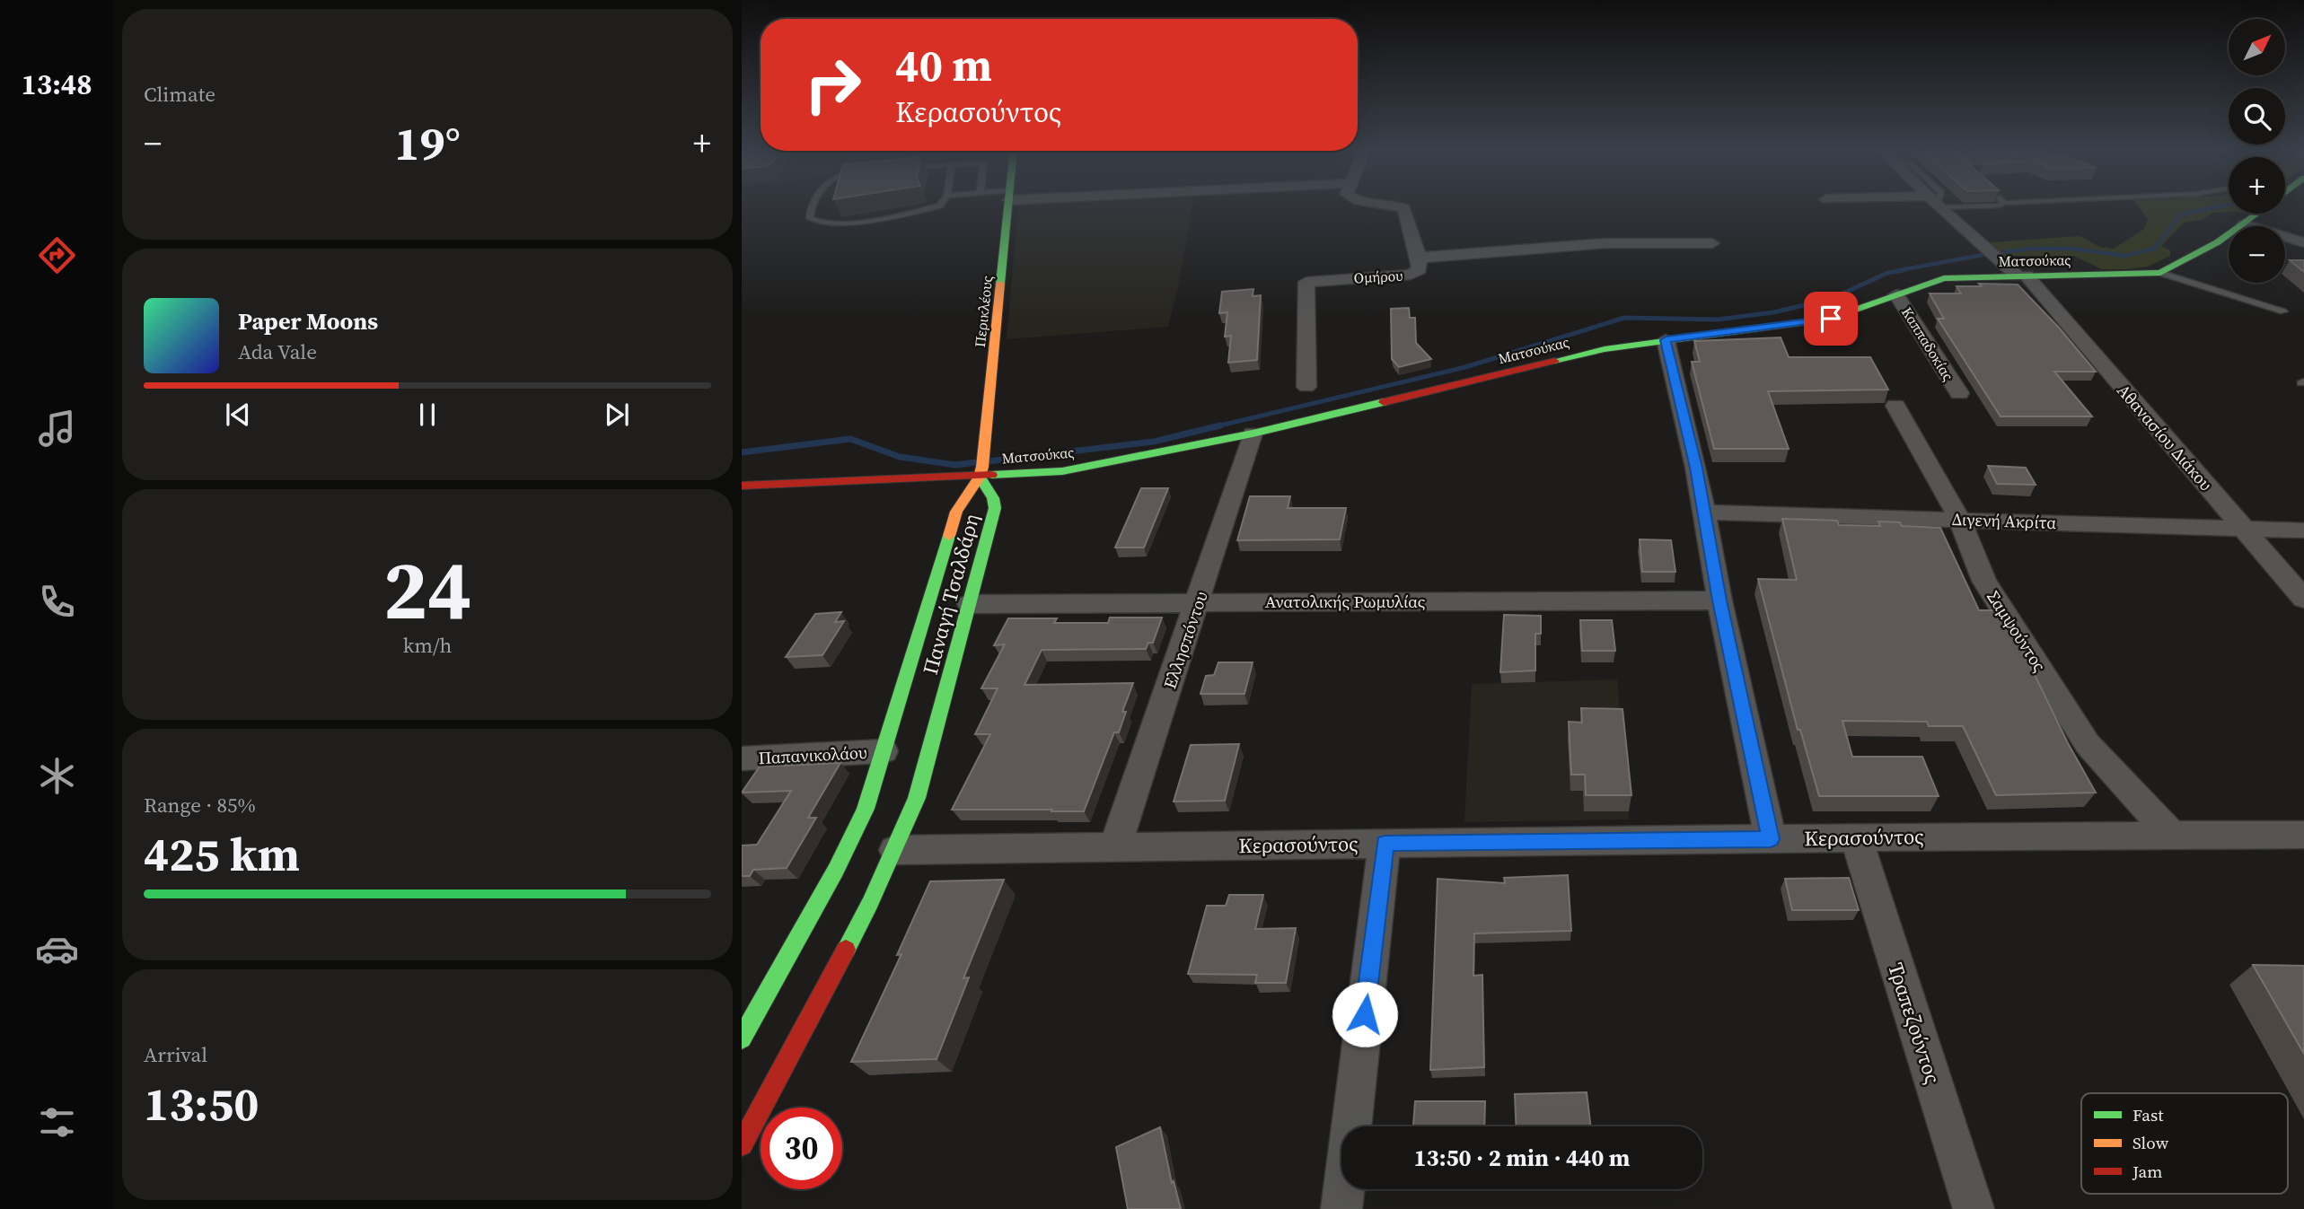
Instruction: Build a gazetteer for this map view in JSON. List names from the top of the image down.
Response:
{
  "streets": {
    "street": [
      "Ματσούκας",
      "Ομήρου",
      "Περικλέους",
      "Καππαδοκίας",
      "Αθανασίου Διάκου",
      "Διγενή Ακρίτα",
      "Παναγή Τσαλδάρη",
      "Ανατολικής Ρωμυλίας",
      "Σαμψούντος",
      "Ελλησπόντου",
      "Παπανικολάου",
      "Κερασούντος",
      "Τραπεζούντος"
    ]
  },
  "crossings": [
    ["Ματσούκας", "Περικλέους"],
    ["Ματσούκας", "Καππαδοκίας"],
    ["Ματσούκας", "Αθανασίου Διάκου"],
    ["Ματσούκας", "Παναγή Τσαλδάρη"],
    ["Ματσούκας", "Ελλησπόντου"],
    ["Περικλέους", "Παναγή Τσαλδάρη"],
    ["Αθανασίου Διάκου", "Διγενή Ακρίτα"],
    ["Διγενή Ακρίτα", "Σαμψούντος"],
    ["Παναγή Τσαλδάρη", "Ανατολικής Ρωμυλίας"],
    ["Παναγή Τσαλδάρη", "Παπανικολάου"],
    ["Παναγή Τσαλδάρη", "Κερασούντος"],
    ["Ανατολικής Ρωμυλίας", "Ελλησπόντου"],
    ["Σαμψούντος", "Κερασούντος"],
    ["Ελλησπόντου", "Κερασούντος"],
    ["Κερασούντος", "Τραπεζούντος"]
  ],
  "legend": ["Fast", "Slow", "Jam"],
  "north": "top right",
  "page": {
    "tabs": "13:48",
    "tile": [
      "Climate",
      ["24", "km/h"],
      ["Range · 85%", "425 km"],
      ["Arrival", "13:50"]
    ],
    "map_buttons": ["+", "−"],
    "turn": ["40 m", "Κερασούντος"],
    "heat": ["−", "19°", "+"],
    "song": ["Paper Moons", "Ada Vale"],
    "limit": "30",
    "trip": "13:50 · 2 min · 440 m"
  }
}
